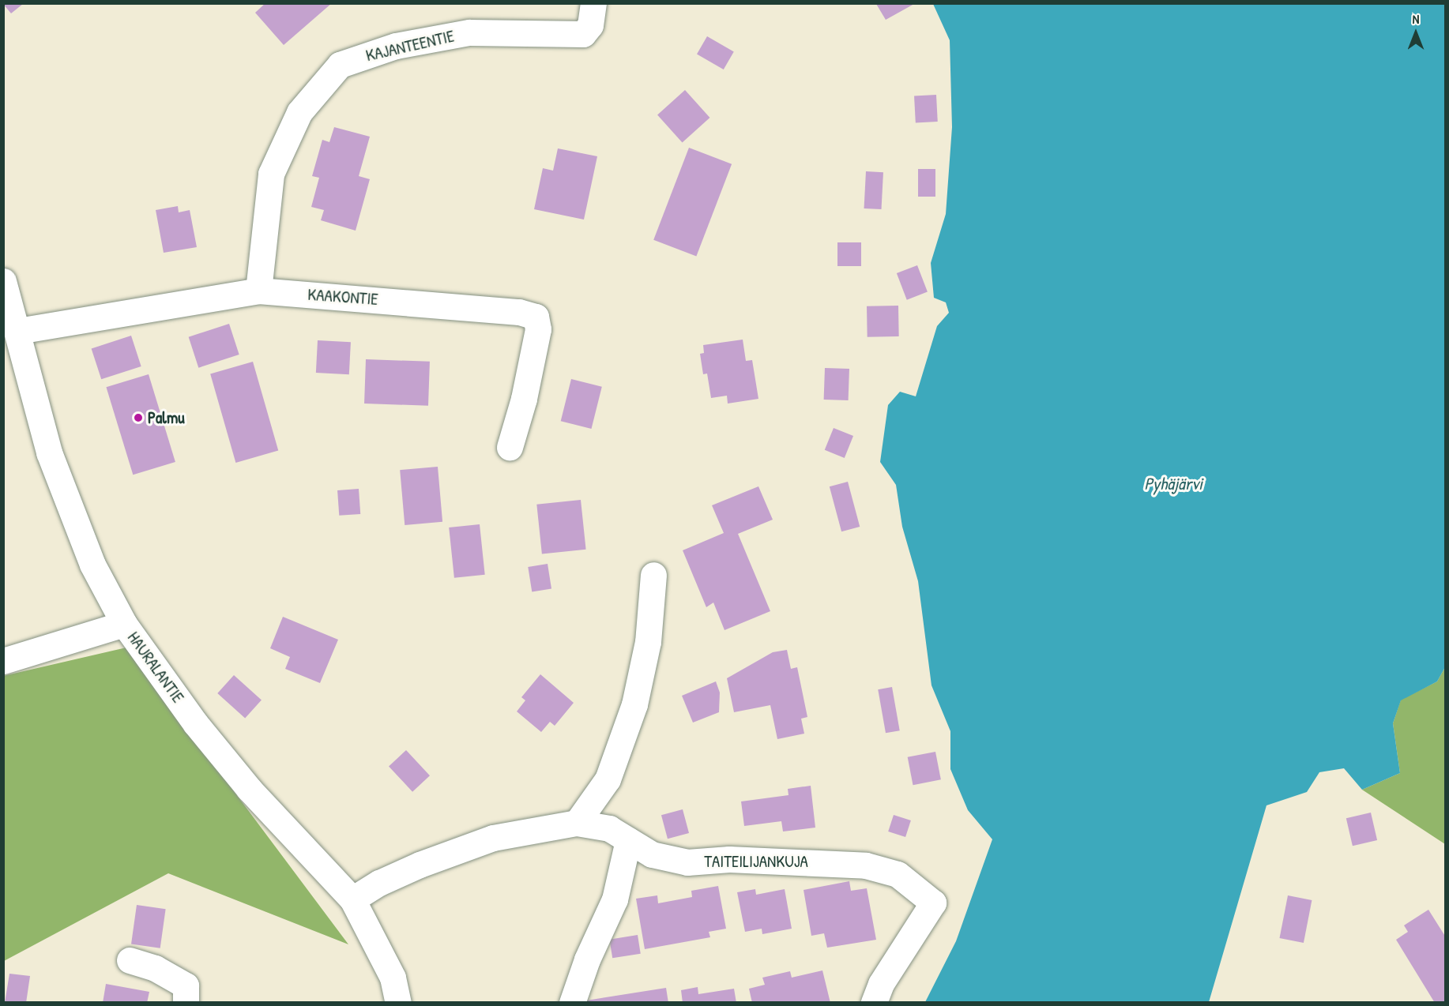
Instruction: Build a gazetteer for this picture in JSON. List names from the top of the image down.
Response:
{
  "streets": {
    "street": [
      "KAJANTEENTIE",
      "KAAKONTIE",
      "HAURALANTIE",
      "TAITEILIJANKUJA"
    ]
  },
  "crossings": [
    ["KAJANTEENTIE", "KAAKONTIE"],
    ["KAAKONTIE", "HAURALANTIE"],
    ["HAURALANTIE", "TAITEILIJANKUJA"]
  ],
  "water": ["Pyhäjärvi"],
  "places": ["Palmu"],
  "north": "top"
}
